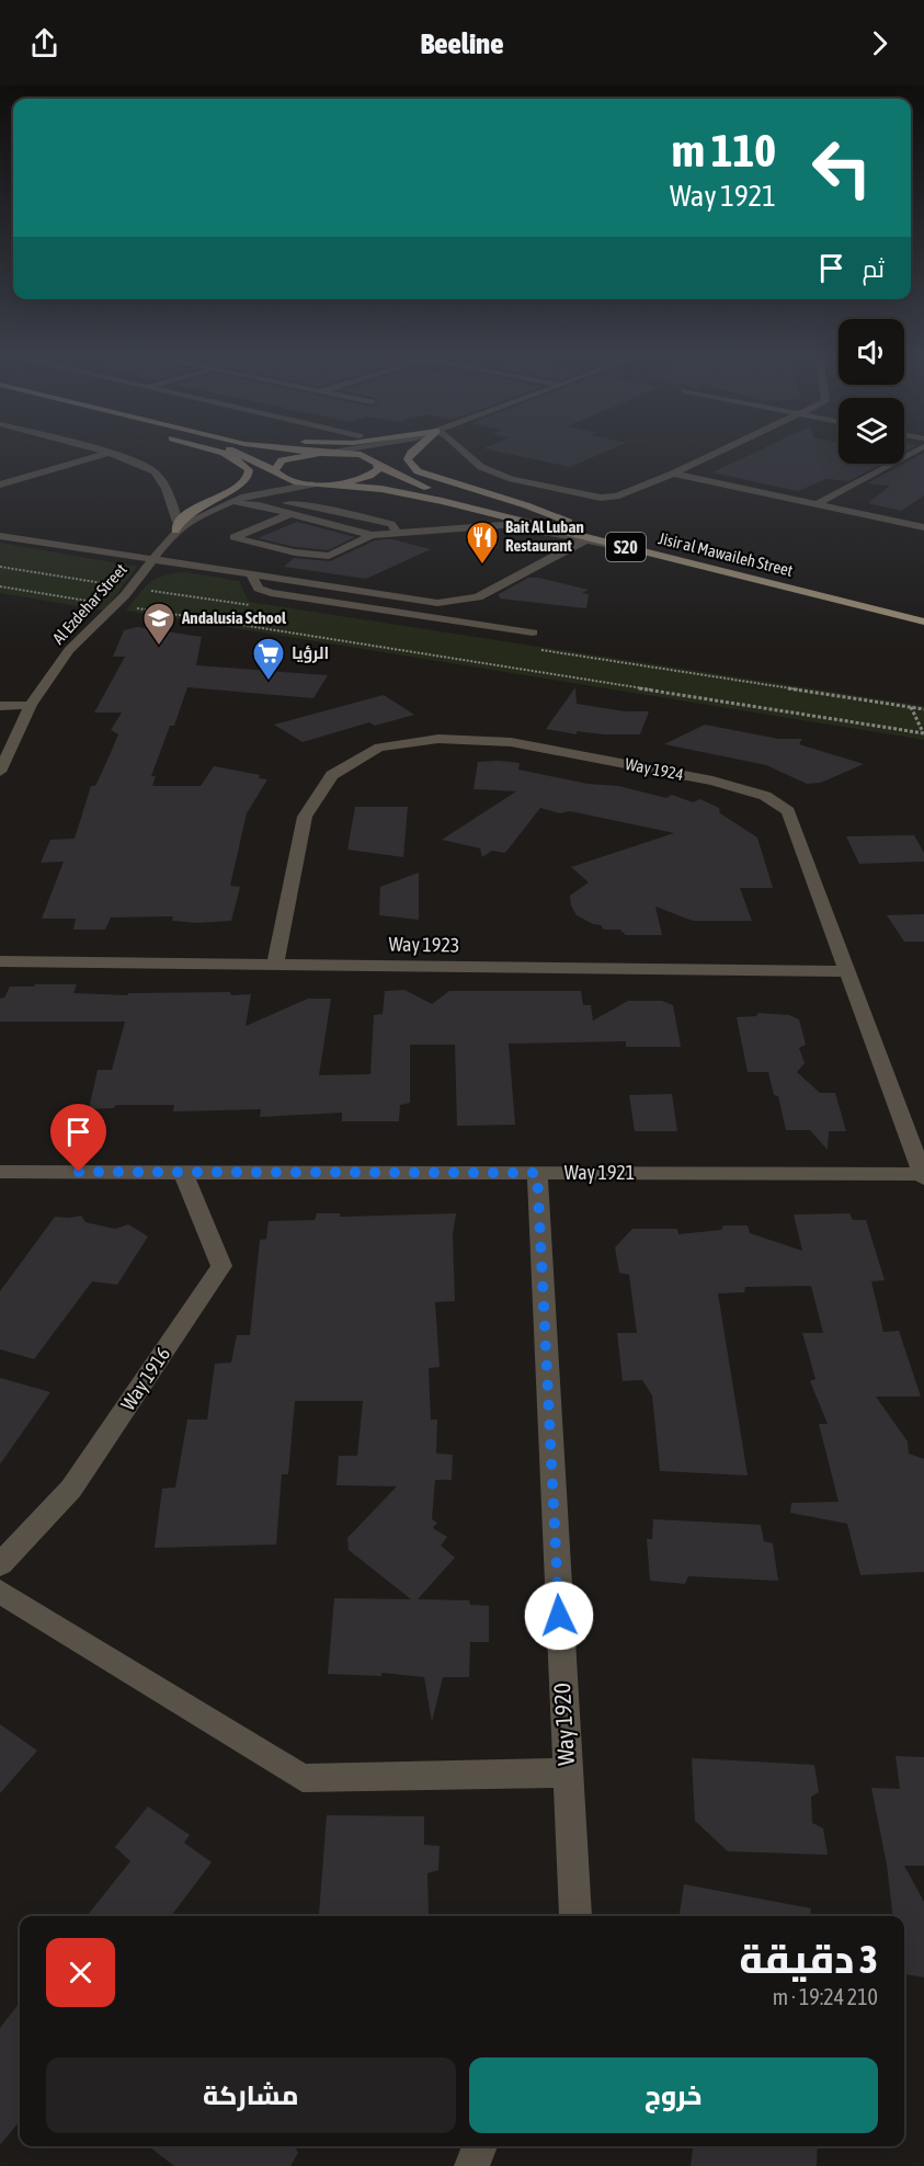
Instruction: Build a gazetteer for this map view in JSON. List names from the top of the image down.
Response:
{
  "streets": {
    "main road": ["S20", "Jisir al Mawaileh Street"],
    "street": [
      "Al Ezdehar Street",
      "Way 1924",
      "Way 1923",
      "Way 1921",
      "Way 1916",
      "Way 1920"
    ]
  },
  "crossings": [
    ["S20", "Jisir al Mawaileh Street"],
    ["S20", "Al Ezdehar Street"],
    ["Way 1924", "Way 1923"],
    ["Way 1924", "Way 1921"],
    ["Way 1921", "Way 1916"],
    ["Way 1921", "Way 1920"]
  ],
  "places": {
    "restaurant": ["Bait Al Luban Restaurant"],
    "school or university": ["Andalusia School"],
    "supermarket": ["الرؤيا"]
  },
  "page": {
    "header": "Beeline",
    "turn": ["110 m", "Way 1921"],
    "then": "ثم",
    "heading": ["3 دقيقة", "210 m · 19:24"],
    "buttons": ["خروج", "مشاركة"]
  }
}
